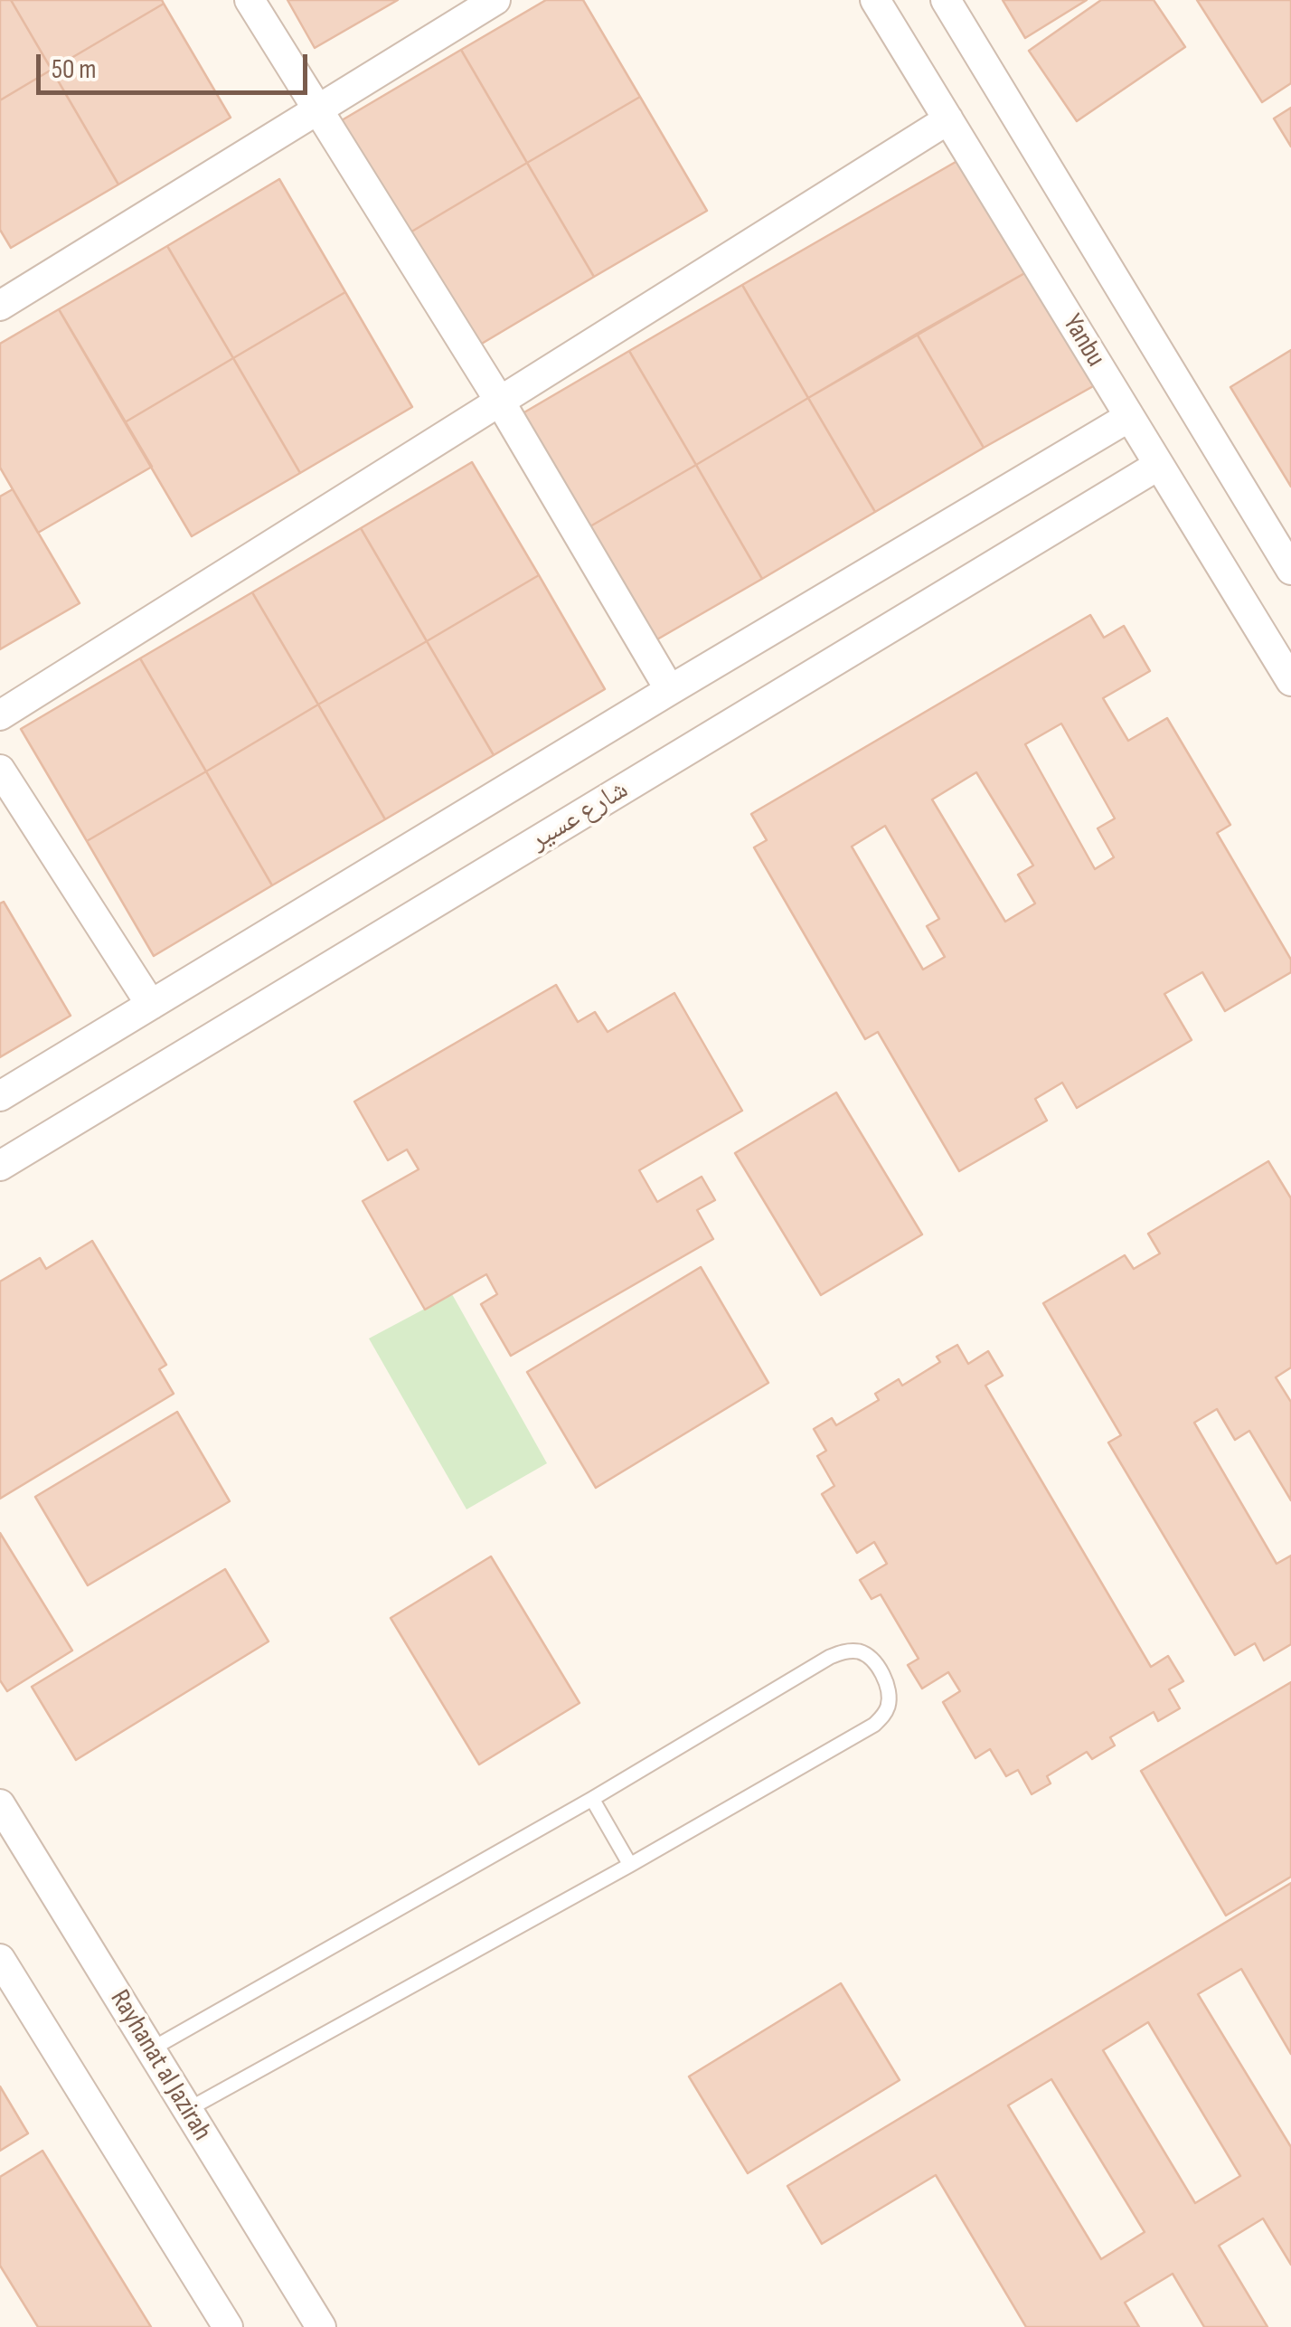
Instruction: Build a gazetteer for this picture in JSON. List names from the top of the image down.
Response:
{
  "streets": {
    "street": ["Yanbu", "شارع عسير", "Rayhanat al Jazirah"]
  },
  "crossings": [
    ["Yanbu", "شارع عسير"]
  ],
  "scale_bar": "50 m"
}
